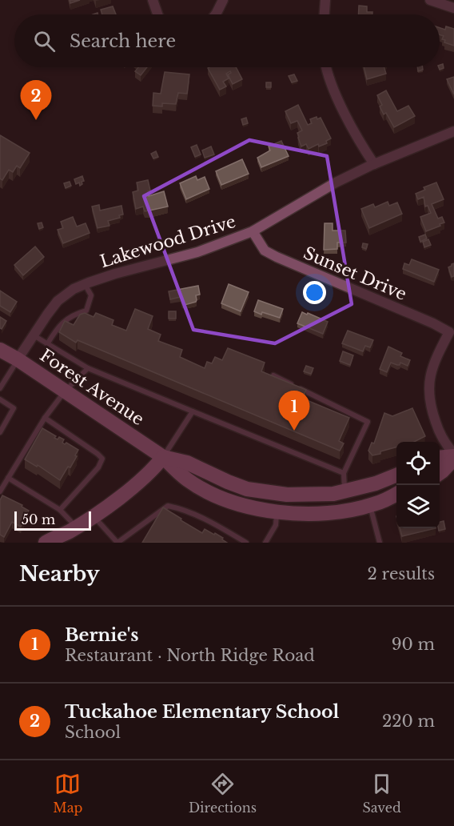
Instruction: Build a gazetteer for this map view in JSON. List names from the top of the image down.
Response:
{
  "streets": {
    "main road": ["Forest Avenue"],
    "street": ["Lakewood Drive", "Sunset Drive"]
  },
  "crossings": [
    ["Lakewood Drive", "Sunset Drive"],
    ["Lakewood Drive", "Forest Avenue"]
  ],
  "scale_bar": "50 m",
  "page": {
    "search": "Search here",
    "pins": ["2", "1"],
    "scale": "50 m",
    "heading": ["Nearby", "2 results"],
    "list": [
      {
        "mark": "1",
        "name": "Bernie's",
        "note": "Restaurant · North Ridge Road",
        "value": "90 m"
      },
      {
        "mark": "2",
        "name": "Tuckahoe Elementary School",
        "note": "School",
        "value": "220 m"
      }
    ],
    "nav": ["Map", "Directions", "Saved"]
  }
}
